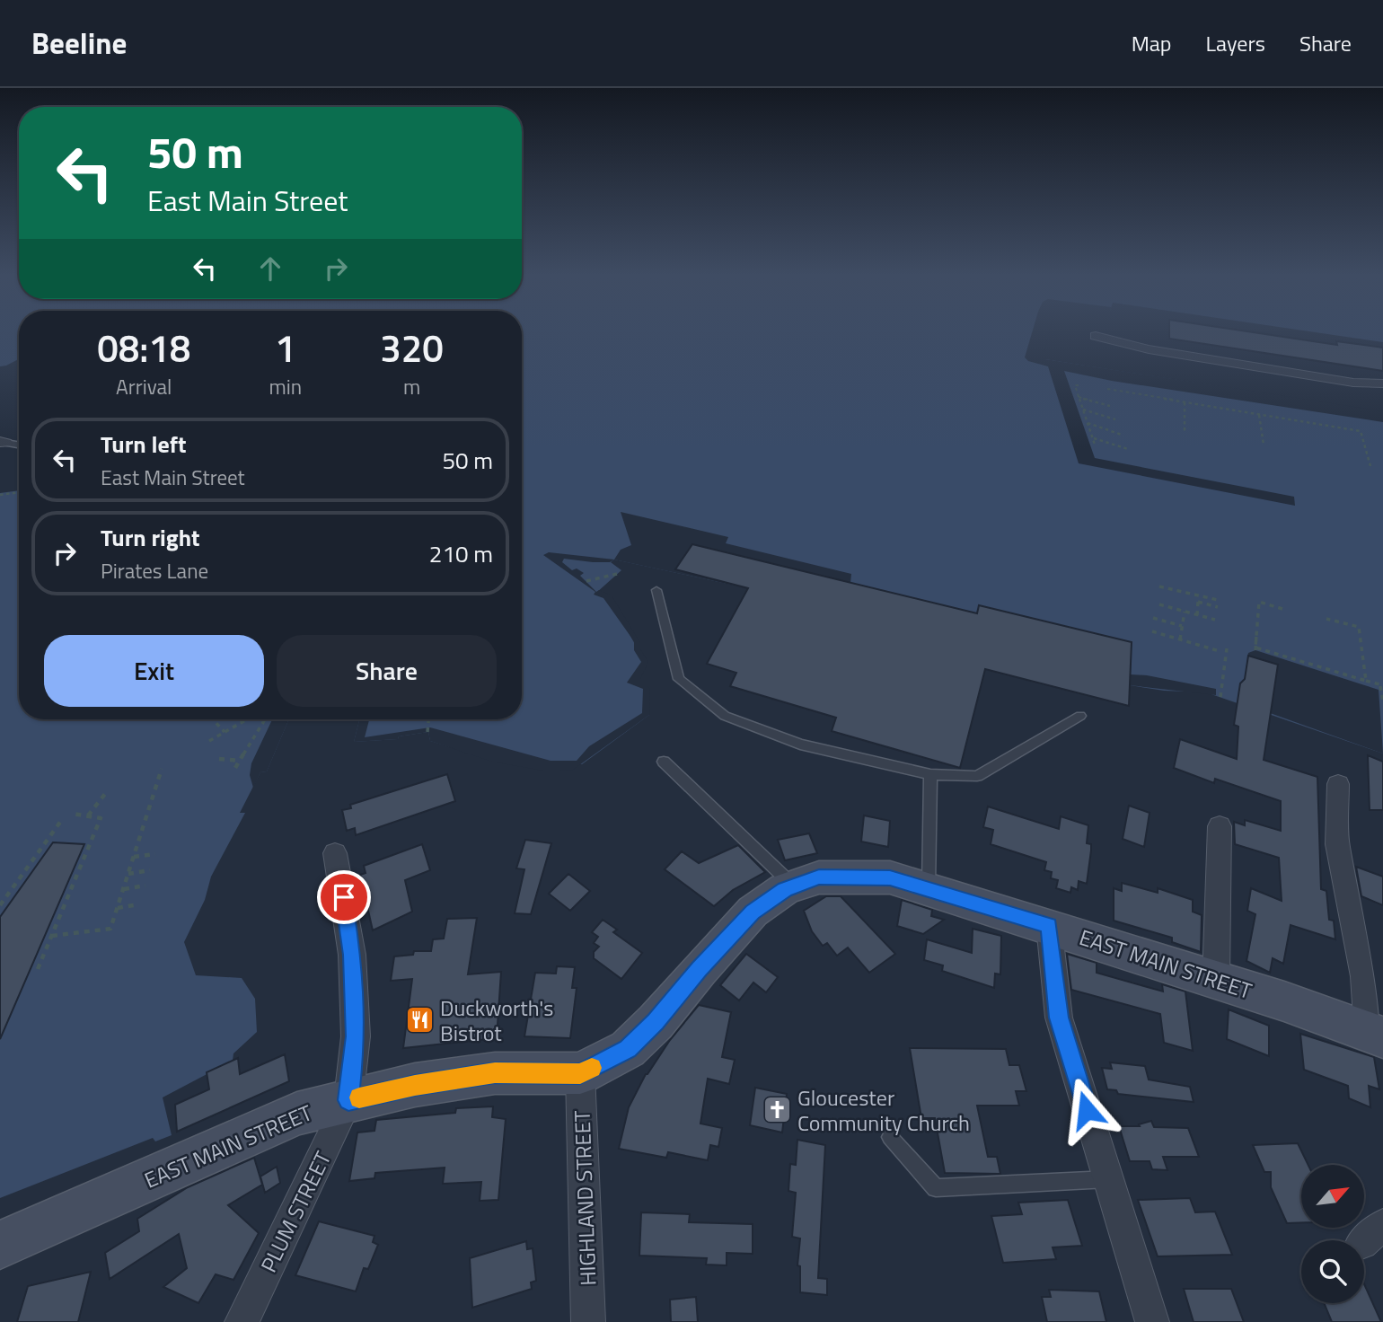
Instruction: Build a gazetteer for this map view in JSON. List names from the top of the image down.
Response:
{
  "streets": {
    "main road": ["EAST MAIN STREET"],
    "street": ["HIGHLAND STREET", "PLUM STREET"]
  },
  "crossings": [
    ["EAST MAIN STREET", "HIGHLAND STREET"],
    ["EAST MAIN STREET", "PLUM STREET"]
  ],
  "places": {
    "restaurant": ["Duckworth's Bistrot"],
    "church": ["Gloucester Community Church"]
  },
  "north": "top right",
  "page": {
    "header": "Beeline",
    "nav": ["Map", "Layers", "Share"],
    "turn": ["50 m", "East Main Street"],
    "eta": [
      "08:18",
      "Arrival",
      "1",
      "min",
      "320",
      "m"
    ],
    "list": [
      {
        "name": "Turn left",
        "note": "East Main Street",
        "value": "50 m"
      },
      {
        "name": "Turn right",
        "note": "Pirates Lane",
        "value": "210 m"
      }
    ],
    "buttons": ["Exit", "Share"]
  }
}
